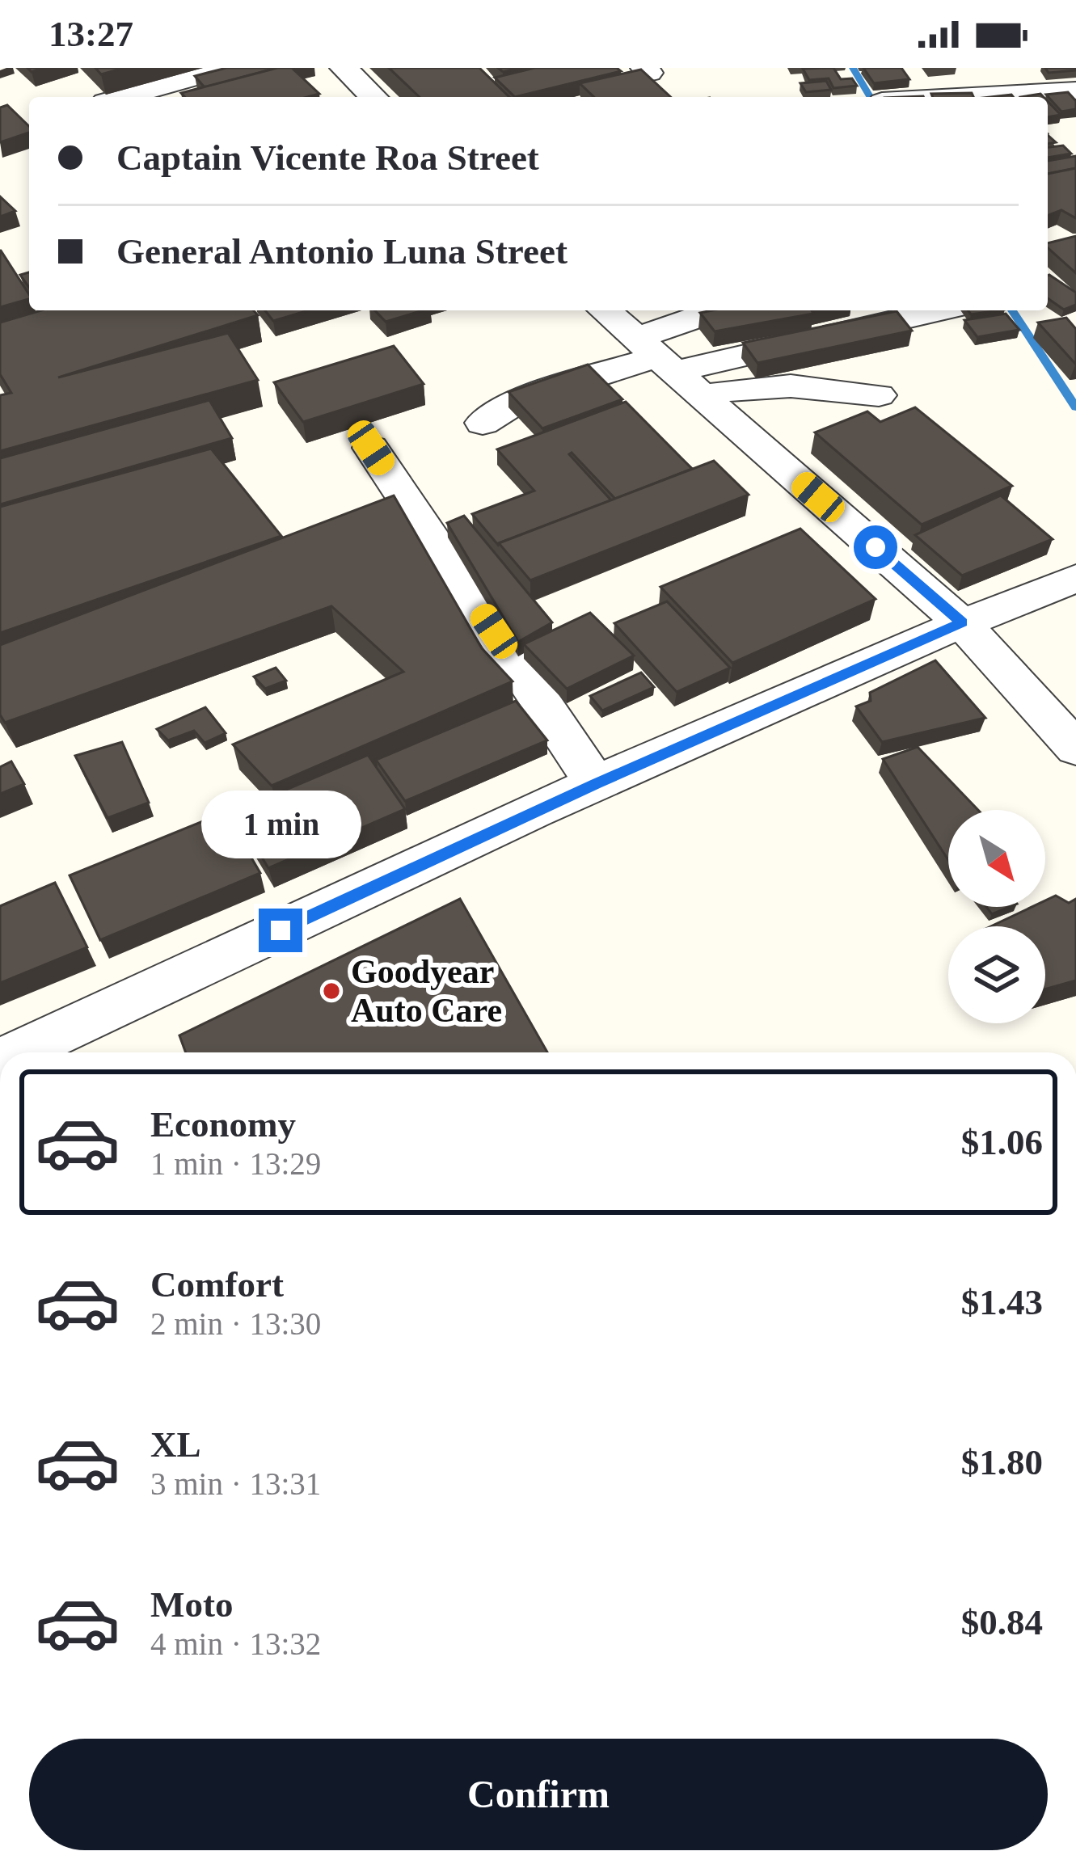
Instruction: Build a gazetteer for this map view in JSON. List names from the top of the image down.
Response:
{
  "places": ["Goodyear Auto Care"],
  "north": "bottom right",
  "page": {
    "status": "13:27",
    "banner": ["Captain Vicente Roa Street", "General Antonio Luna Street"],
    "bubble": "1 min",
    "list": [
      {
        "name": "Economy",
        "note": "1 min · 13:29",
        "value": "$1.06"
      },
      {
        "name": "Comfort",
        "note": "2 min · 13:30",
        "value": "$1.43"
      },
      {
        "name": "XL",
        "note": "3 min · 13:31",
        "value": "$1.80"
      },
      {
        "name": "Moto",
        "note": "4 min · 13:32",
        "value": "$0.84"
      }
    ],
    "buttons": "Confirm"
  }
}
